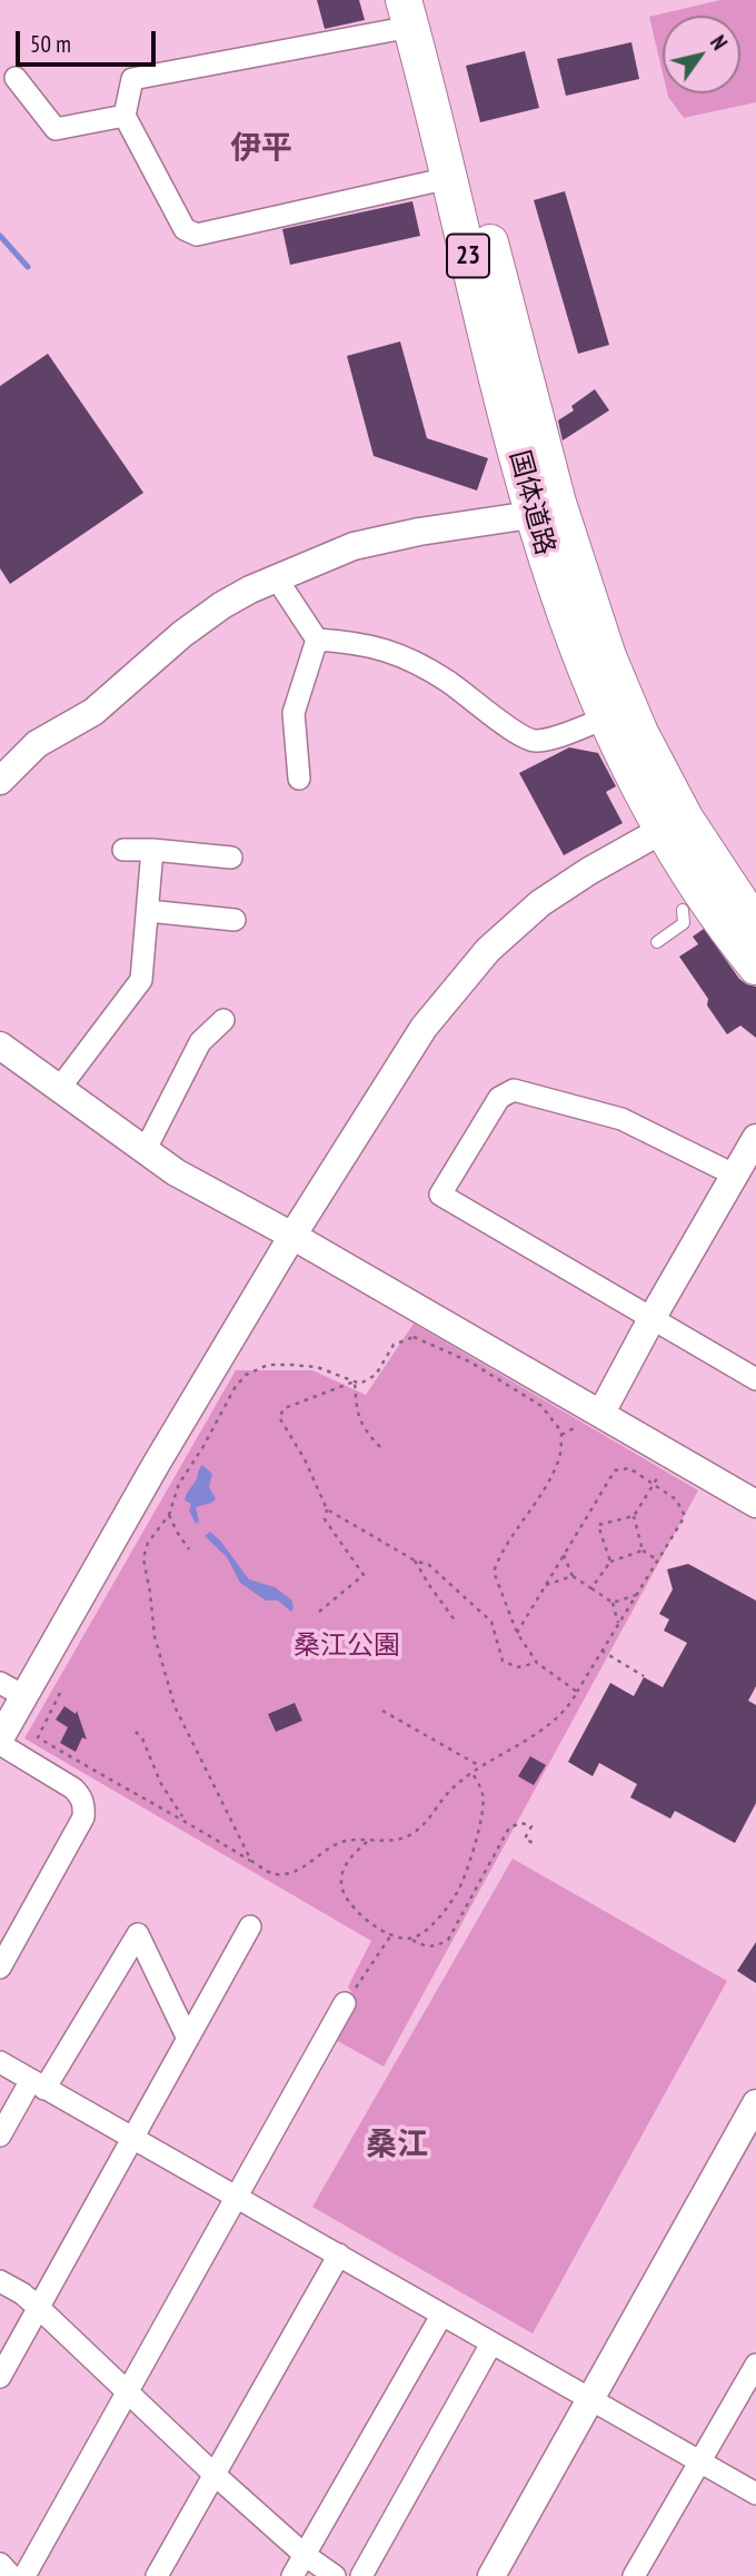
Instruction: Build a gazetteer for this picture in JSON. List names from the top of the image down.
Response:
{
  "streets": {
    "main road": ["23", "国体道路"]
  },
  "districts": ["伊平", "桑江"],
  "parks": ["桑江公園"],
  "scale_bar": "50 m",
  "north": "top right"
}
